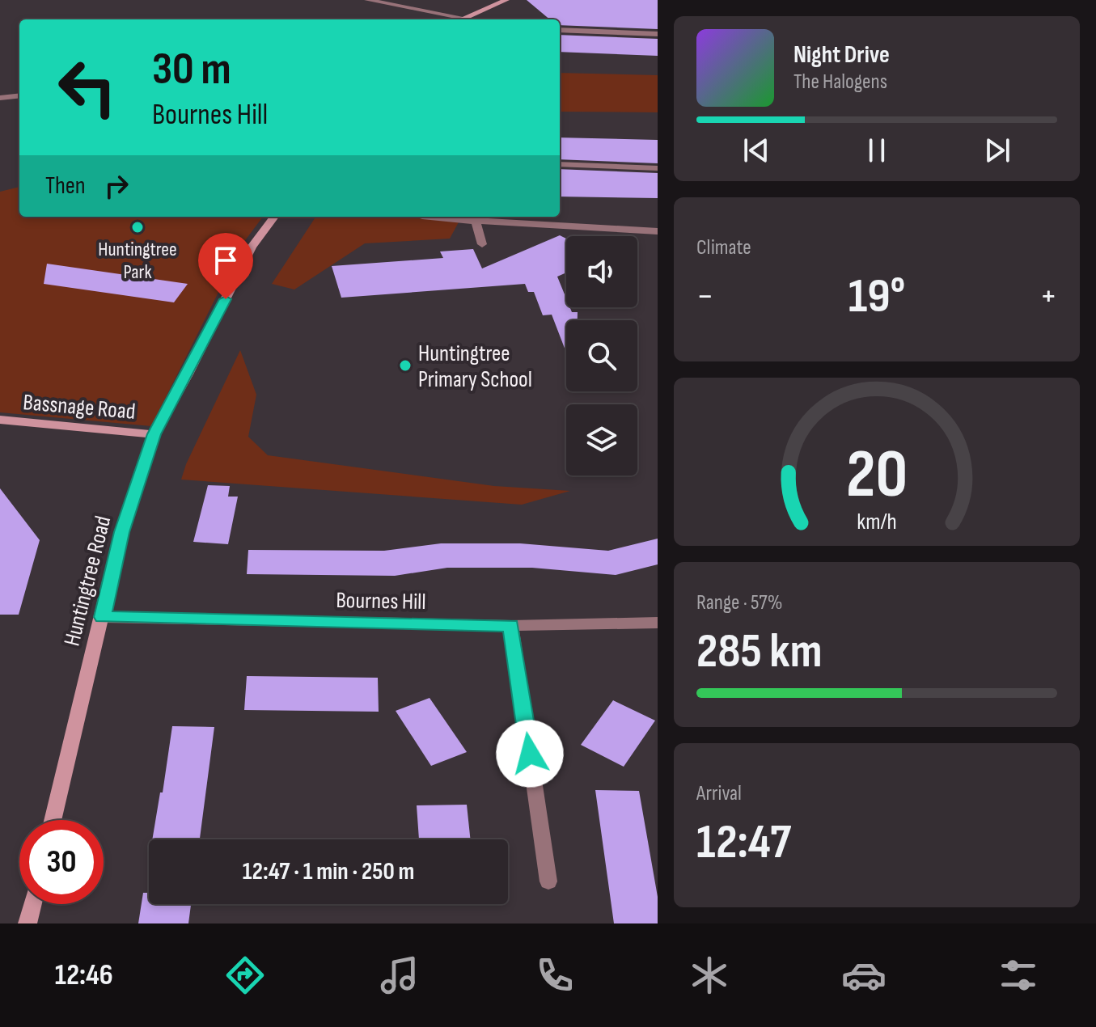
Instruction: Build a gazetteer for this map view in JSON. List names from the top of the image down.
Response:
{
  "streets": {
    "street": ["Bassnage Road", "Huntingtree Road", "Bournes Hill"]
  },
  "crossings": [
    ["Bassnage Road", "Huntingtree Road"],
    ["Huntingtree Road", "Bournes Hill"]
  ],
  "places": ["Huntingtree Park", "Huntingtree Primary School"],
  "page": {
    "turn": ["30 m", "Bournes Hill"],
    "song": ["Night Drive", "The Halogens"],
    "then": "Then",
    "tile": [
      "Climate",
      ["Range · 57%", "285 km"],
      ["Arrival", "12:47"]
    ],
    "heat": ["−", "19°", "+"],
    "limit": "30",
    "trip": "12:47 · 1 min · 250 m",
    "tabs": "12:46",
    "gauge": ["20", "km/h"]
  }
}
